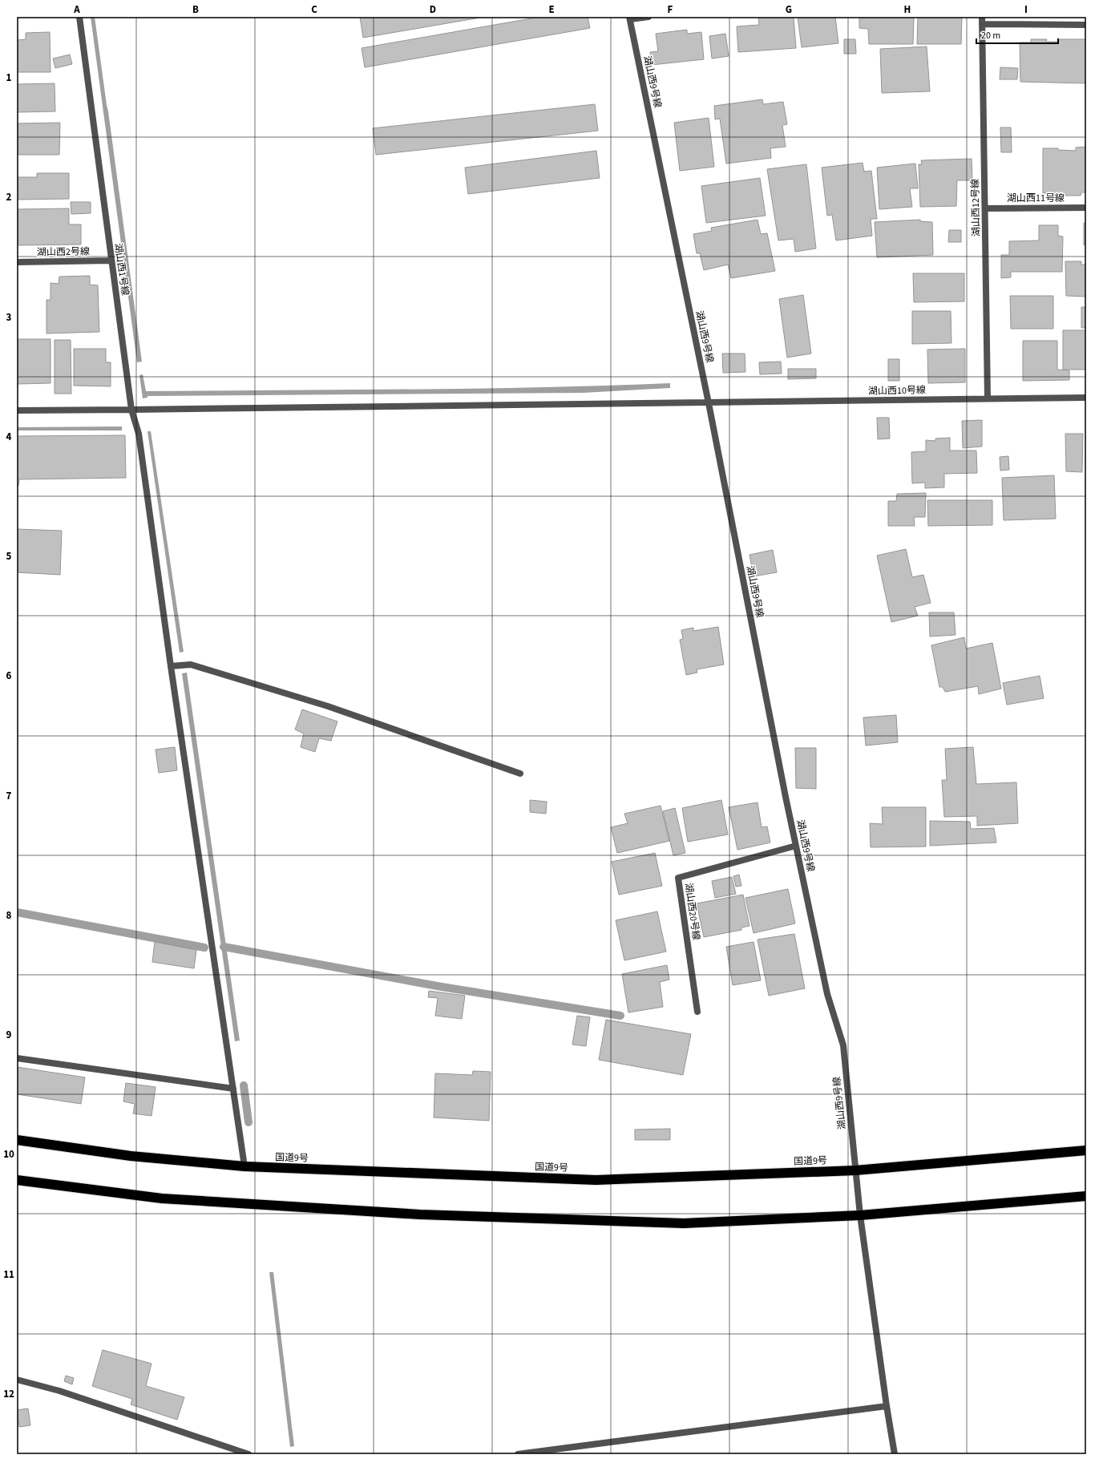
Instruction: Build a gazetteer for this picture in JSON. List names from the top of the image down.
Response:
{
  "streets": {
    "highway": ["国道9号"],
    "street": [
      "湖山西9号線",
      "湖山西11号線",
      "湖山西12号線",
      "湖山西2号線",
      "湖山西1号線",
      "湖山西10号線",
      "湖山西20号線"
    ]
  },
  "crossings": [
    ["湖山西9号線", "湖山西10号線"],
    ["湖山西9号線", "湖山西20号線"],
    ["湖山西9号線", "国道9号"],
    ["湖山西11号線", "湖山西12号線"],
    ["湖山西12号線", "湖山西10号線"],
    ["湖山西2号線", "湖山西1号線"],
    ["湖山西1号線", "湖山西10号線"],
    ["湖山西1号線", "国道9号"]
  ],
  "scale_bar": "20 m",
  "grid": {
    "columns": [
      "A",
      "B",
      "C",
      "D",
      "E",
      "F",
      "G",
      "H",
      "I"
    ],
    "rows": [
      "1",
      "2",
      "3",
      "4",
      "5",
      "6",
      "7",
      "8",
      "9",
      "10",
      "11",
      "12"
    ]
  }
}
